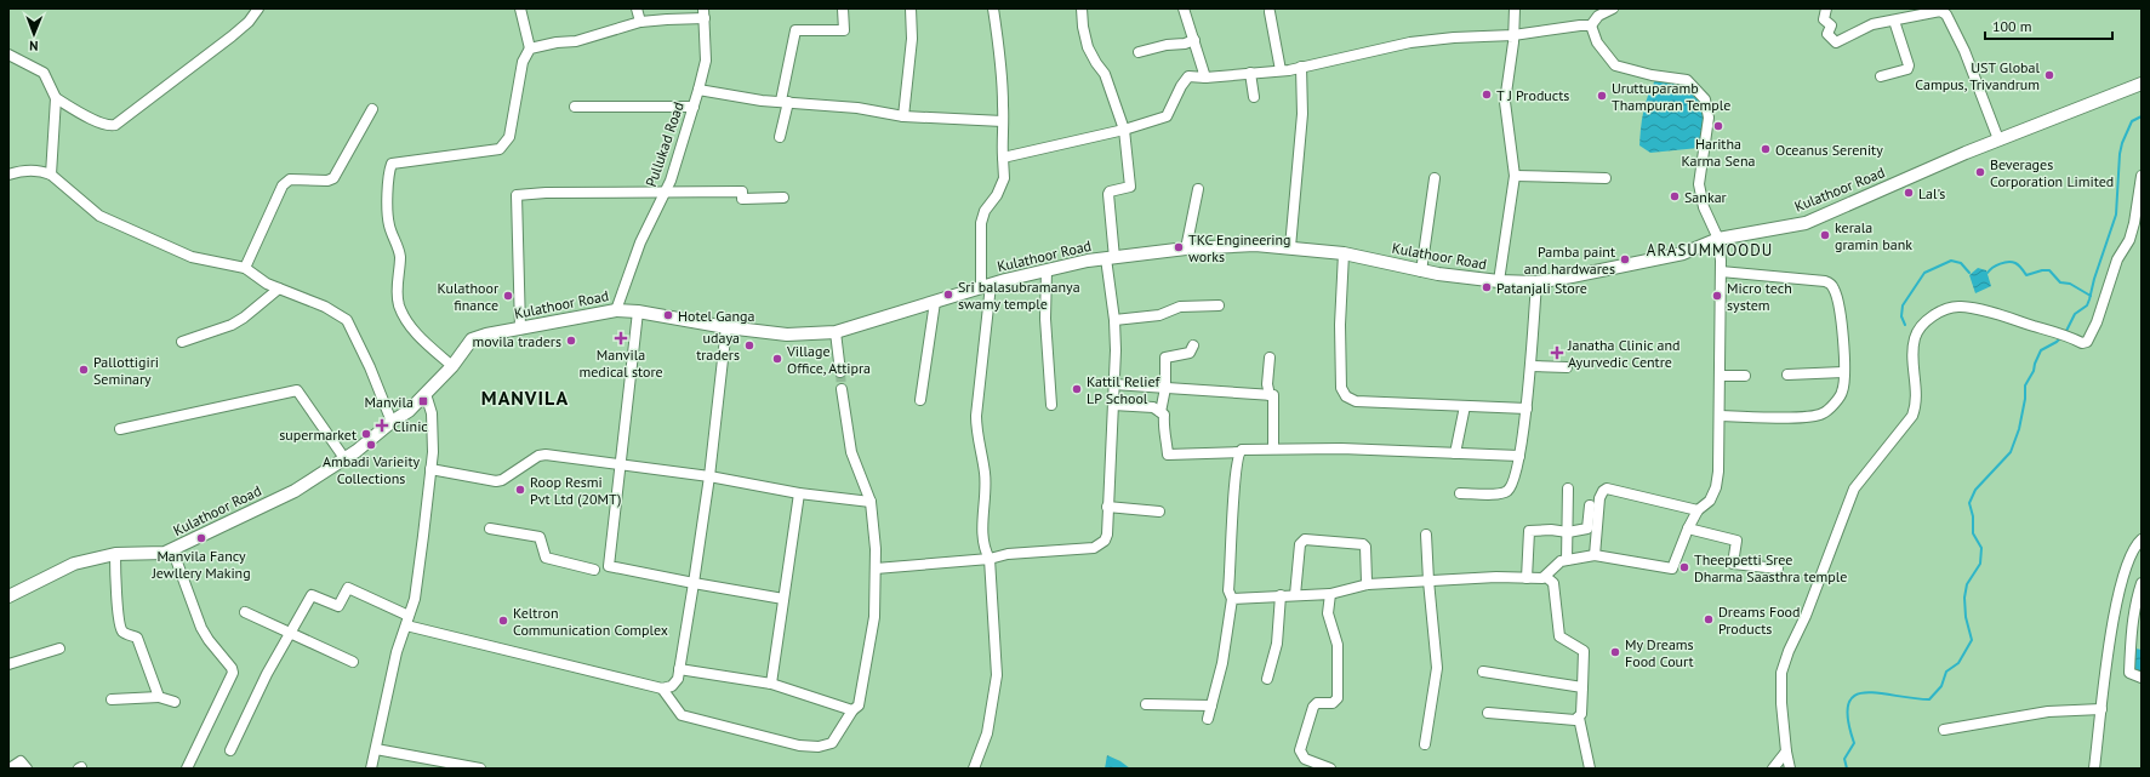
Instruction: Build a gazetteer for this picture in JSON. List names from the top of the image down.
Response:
{
  "streets": {
    "main road": ["Kulathoor Road"],
    "street": ["Pullukad Road"]
  },
  "crossings": [
    ["Pullukad Road", "Kulathoor Road"]
  ],
  "districts": ["ARASUMMOODU", "MANVILA"],
  "places": {
    "other": [
      "UST Global Campus, Trivandrum",
      "T J Products",
      "Uruttuparamb Thampuran Temple",
      "Haritha Karma Sena",
      "Oceanus Serenity",
      "Beverages Corporation Limited",
      "Lal's",
      "Sankar",
      "kerala gramin bank",
      "TKC Engineering works",
      "Pamba paint and hardwares",
      "Patanjali Store",
      "Sri balasubramanya swamy temple",
      "Kulathoor finance",
      "Micro tech system",
      "Hotel Ganga",
      "movila traders",
      "udaya traders",
      "Village Office, Attipra",
      "Pallottigiri Seminary",
      "Kattil Relief LP School",
      "supermarket",
      "Ambadi Varieity Collections",
      "Roop Resmi Pvt Ltd (20MT)",
      "Manvila Fancy Jewllery Making",
      "Theeppetti Sree Dharma Saasthra temple",
      "Dreams Food Products",
      "Keltron Communication Complex",
      "My Dreams Food Court"
    ],
    "health": ["Manvila medical store", "Janatha Clinic and Ayurvedic Centre", "Clinic"],
    "transit": ["Manvila"]
  },
  "scale_bar": "100 m",
  "north": "bottom"
}
